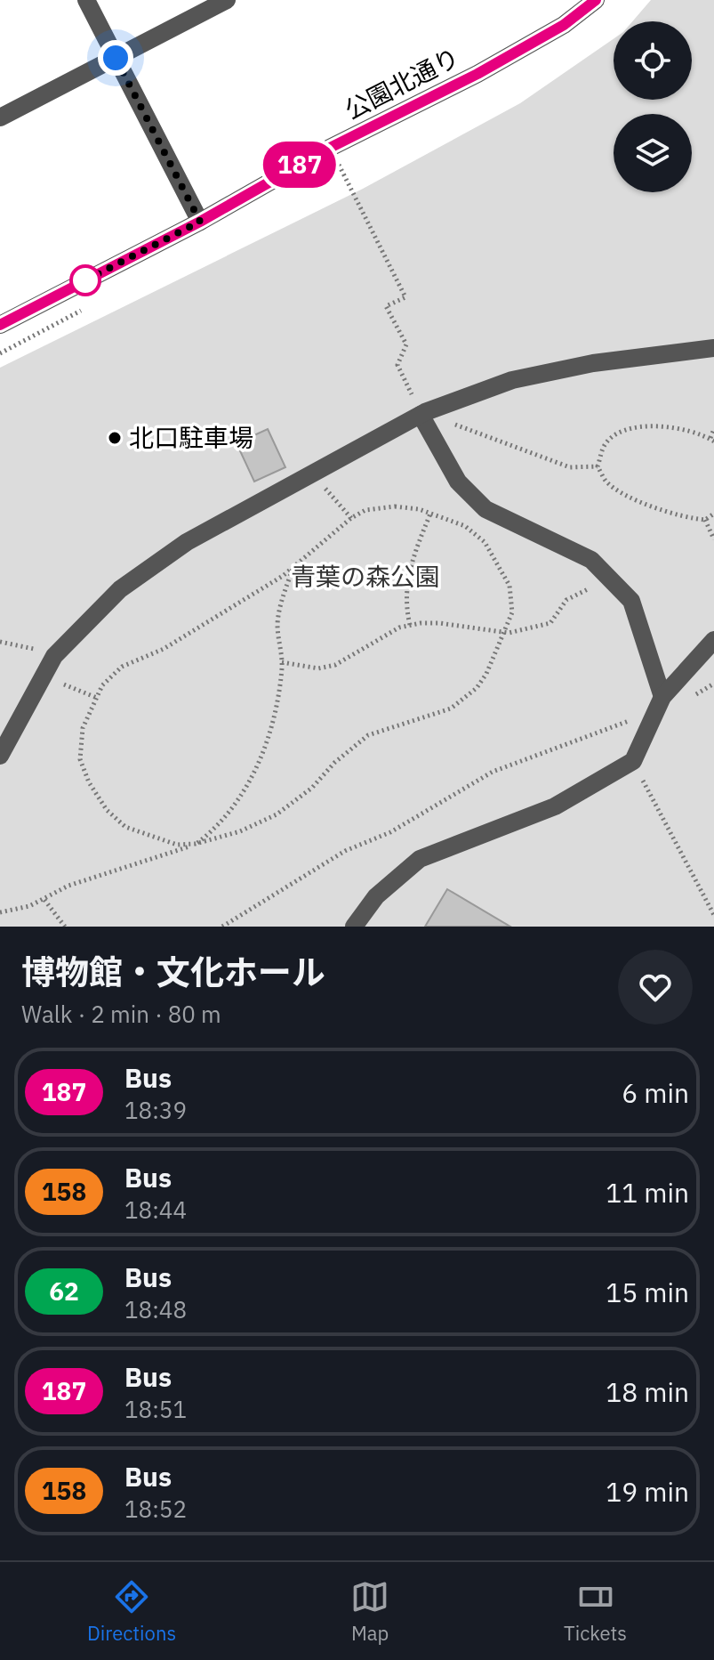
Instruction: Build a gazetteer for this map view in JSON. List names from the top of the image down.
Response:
{
  "streets": {
    "street": ["公園北通り"]
  },
  "parks": ["青葉の森公園"],
  "places": ["北口駐車場"],
  "lines": ["bus line 187"],
  "page": {
    "on_map": "187",
    "heading": ["博物館・文化ホール", "Walk · 2 min · 80 m"],
    "list": [
      {
        "mark": "187",
        "name": "Bus",
        "note": "18:39",
        "value": "6 min"
      },
      {
        "mark": "158",
        "name": "Bus",
        "note": "18:44",
        "value": "11 min"
      },
      {
        "mark": "62",
        "name": "Bus",
        "note": "18:48",
        "value": "15 min"
      },
      {
        "mark": "187",
        "name": "Bus",
        "note": "18:51",
        "value": "18 min"
      },
      {
        "mark": "158",
        "name": "Bus",
        "note": "18:52",
        "value": "19 min"
      }
    ],
    "tabs": ["Directions", "Map", "Tickets"]
  }
}
